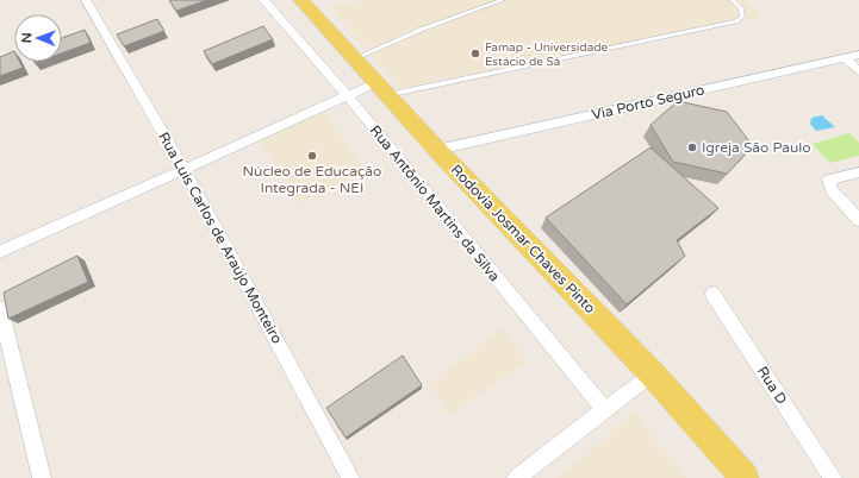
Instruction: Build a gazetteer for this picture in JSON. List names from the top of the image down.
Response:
{
  "streets": {
    "main road": ["Rodovia Josmar Chaves Pinto"],
    "street": [
      "Via Porto Seguro",
      "Rua Antônio Martins da Silva",
      "Rua Luis Carlos de Araújo Monteiro",
      "Rua D"
    ]
  },
  "crossings": [
    ["Via Porto Seguro", "Rodovia Josmar Chaves Pinto"]
  ],
  "places": ["Famap - Universidade Estácio de Sá", "Igreja São Paulo", "Núcleo de Educação Integrada - NEI"],
  "north": "left"
}
